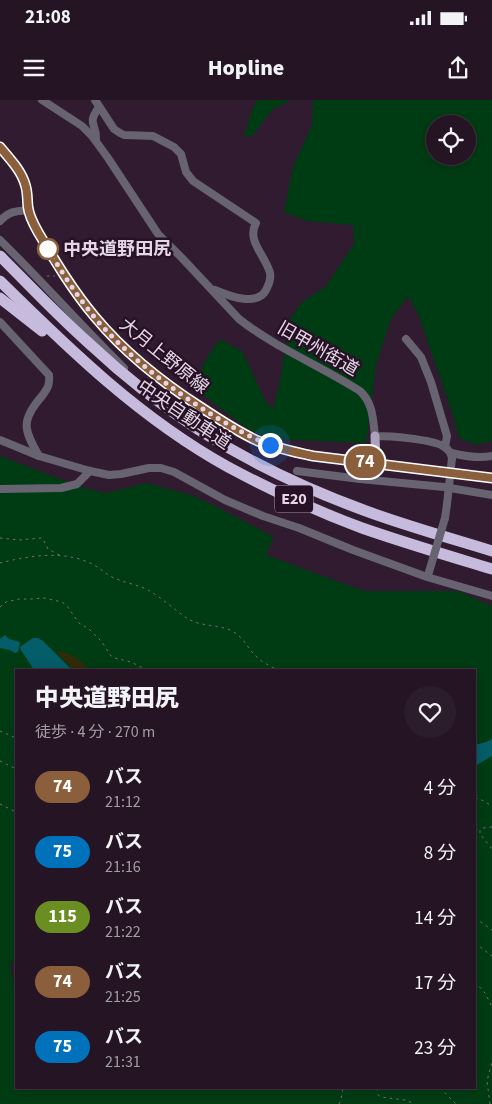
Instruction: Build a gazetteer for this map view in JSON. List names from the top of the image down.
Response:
{
  "streets": {
    "highway": ["中央自動車道", "E20"],
    "main road": ["大月上野原線"],
    "street": ["旧甲州街道"]
  },
  "places": ["中央道野田尻"],
  "lines": ["bus line 74"],
  "page": {
    "status": "21:08",
    "header": "Hopline",
    "on_map": "74",
    "heading": ["中央道野田尻", "徒歩 · 4 分 · 270 m"],
    "list": [
      {
        "mark": "74",
        "name": "バス",
        "note": "21:12",
        "value": "4 分"
      },
      {
        "mark": "75",
        "name": "バス",
        "note": "21:16",
        "value": "8 分"
      },
      {
        "mark": "115",
        "name": "バス",
        "note": "21:22",
        "value": "14 分"
      },
      {
        "mark": "74",
        "name": "バス",
        "note": "21:25",
        "value": "17 分"
      },
      {
        "mark": "75",
        "name": "バス",
        "note": "21:31",
        "value": "23 分"
      }
    ]
  }
}
